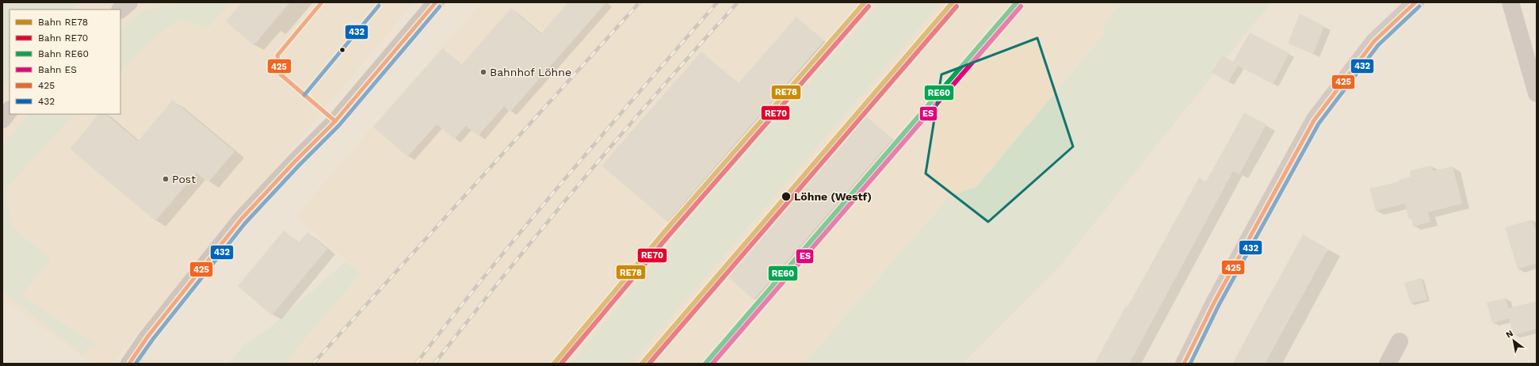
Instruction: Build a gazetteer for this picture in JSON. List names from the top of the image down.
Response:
{
  "places": ["Bahnhof Löhne", "Post", "Löhne (Westf)"],
  "lines": [
    "rail line RE78",
    "rail line RE60",
    "transit line 425",
    "transit line 432",
    "rail line RE70",
    "rail line ES"
  ],
  "legend": [
    "Bahn RE78",
    "Bahn RE70",
    "Bahn RE60",
    "Bahn ES",
    "425",
    "432"
  ],
  "north": "top left"
}
